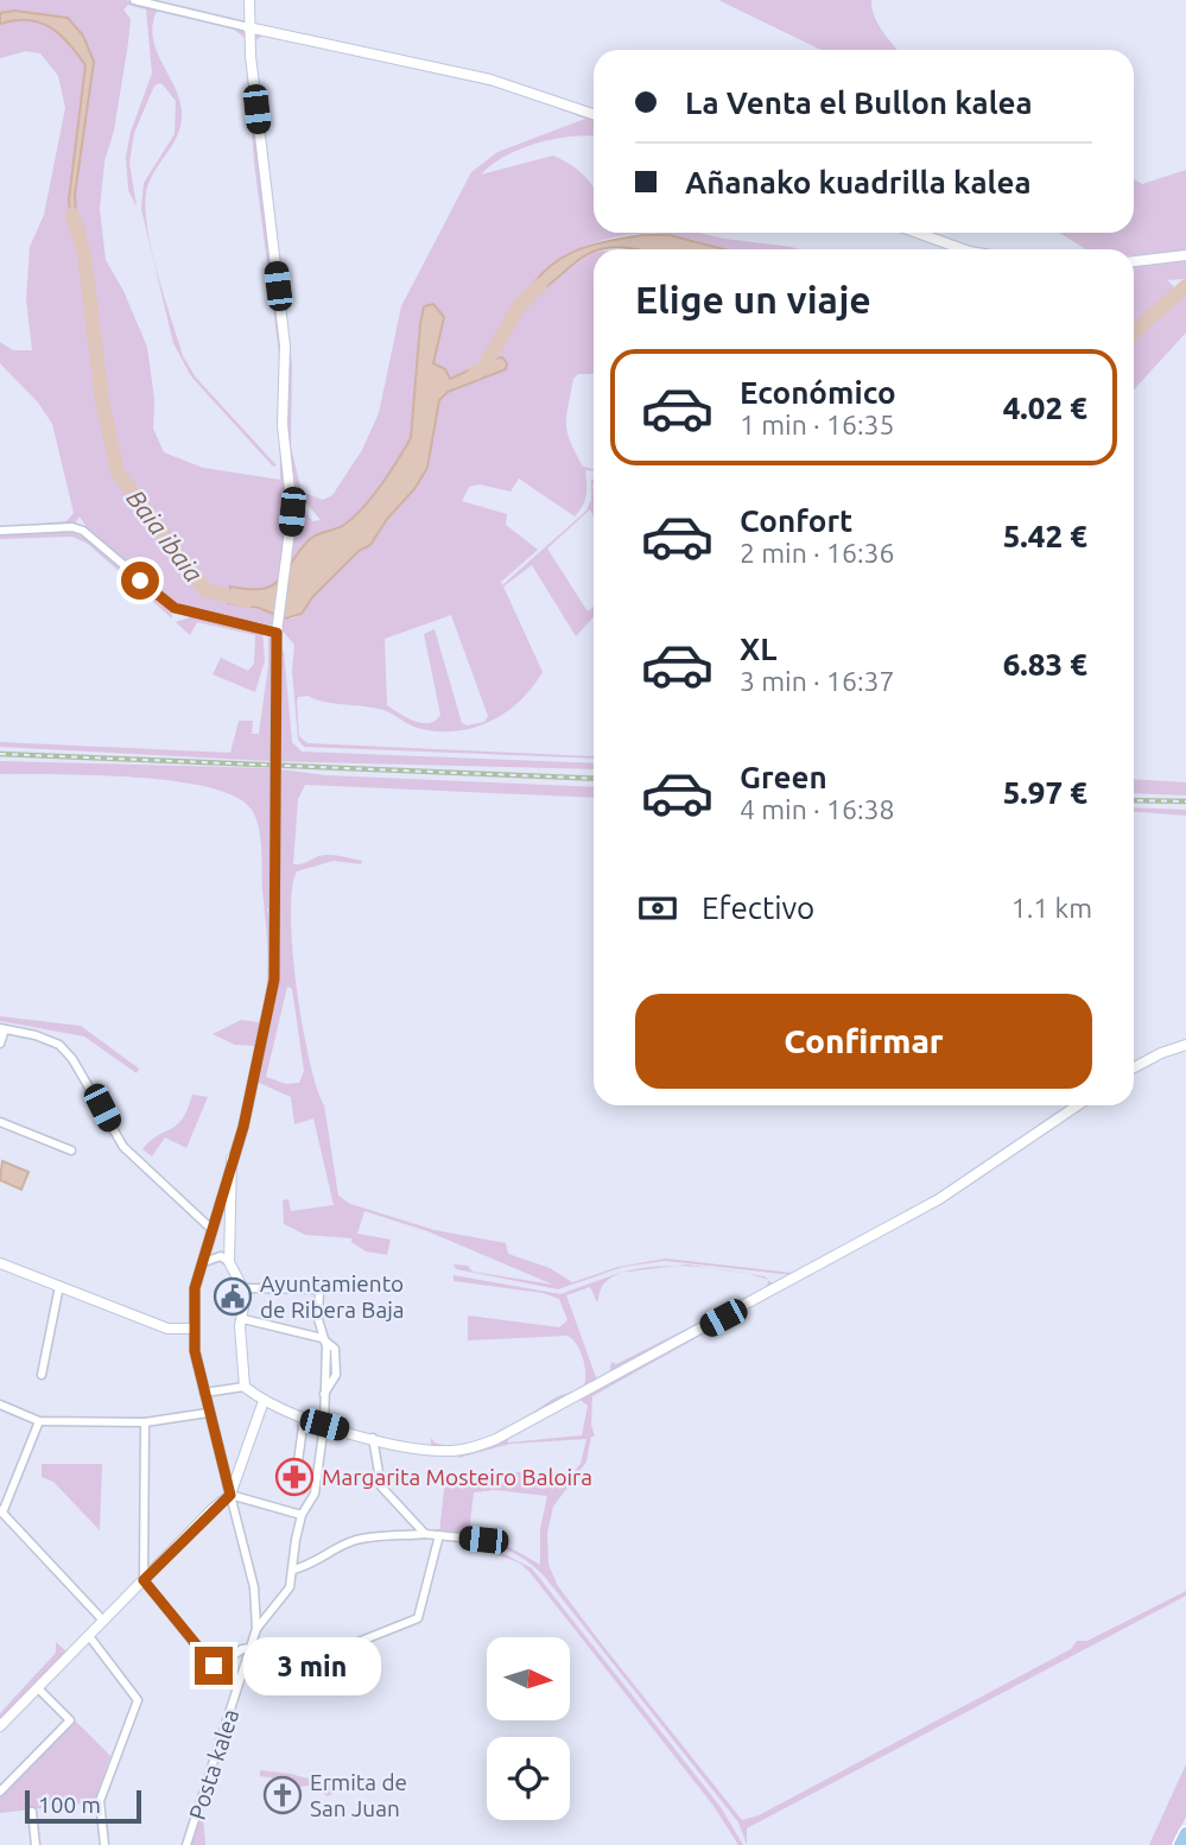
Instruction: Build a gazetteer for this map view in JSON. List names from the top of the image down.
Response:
{
  "streets": {
    "street": ["Posta kalea"]
  },
  "water": ["Baia ibaia"],
  "places": {
    "public building": ["Ayuntamiento de Ribera Baja"],
    "pharmacy": ["Margarita Mosteiro Baloira"],
    "church": ["Ermita de San Juan"]
  },
  "scale_bar": "100 m",
  "north": "right",
  "page": {
    "banner": ["La Venta el Bullon kalea", "Añanako kuadrilla kalea"],
    "heading": "Elige un viaje",
    "list": [
      {
        "name": "Económico",
        "note": "1 min · 16:35",
        "value": "4.02 €"
      },
      {
        "name": "Confort",
        "note": "2 min · 16:36",
        "value": "5.42 €"
      },
      {
        "name": "XL",
        "note": "3 min · 16:37",
        "value": "6.83 €"
      },
      {
        "name": "Green",
        "note": "4 min · 16:38",
        "value": "5.97 €"
      }
    ],
    "pay": ["Efectivo", "1.1 km"],
    "buttons": "Confirmar",
    "bubble": "3 min",
    "scale": "100 m"
  }
}
